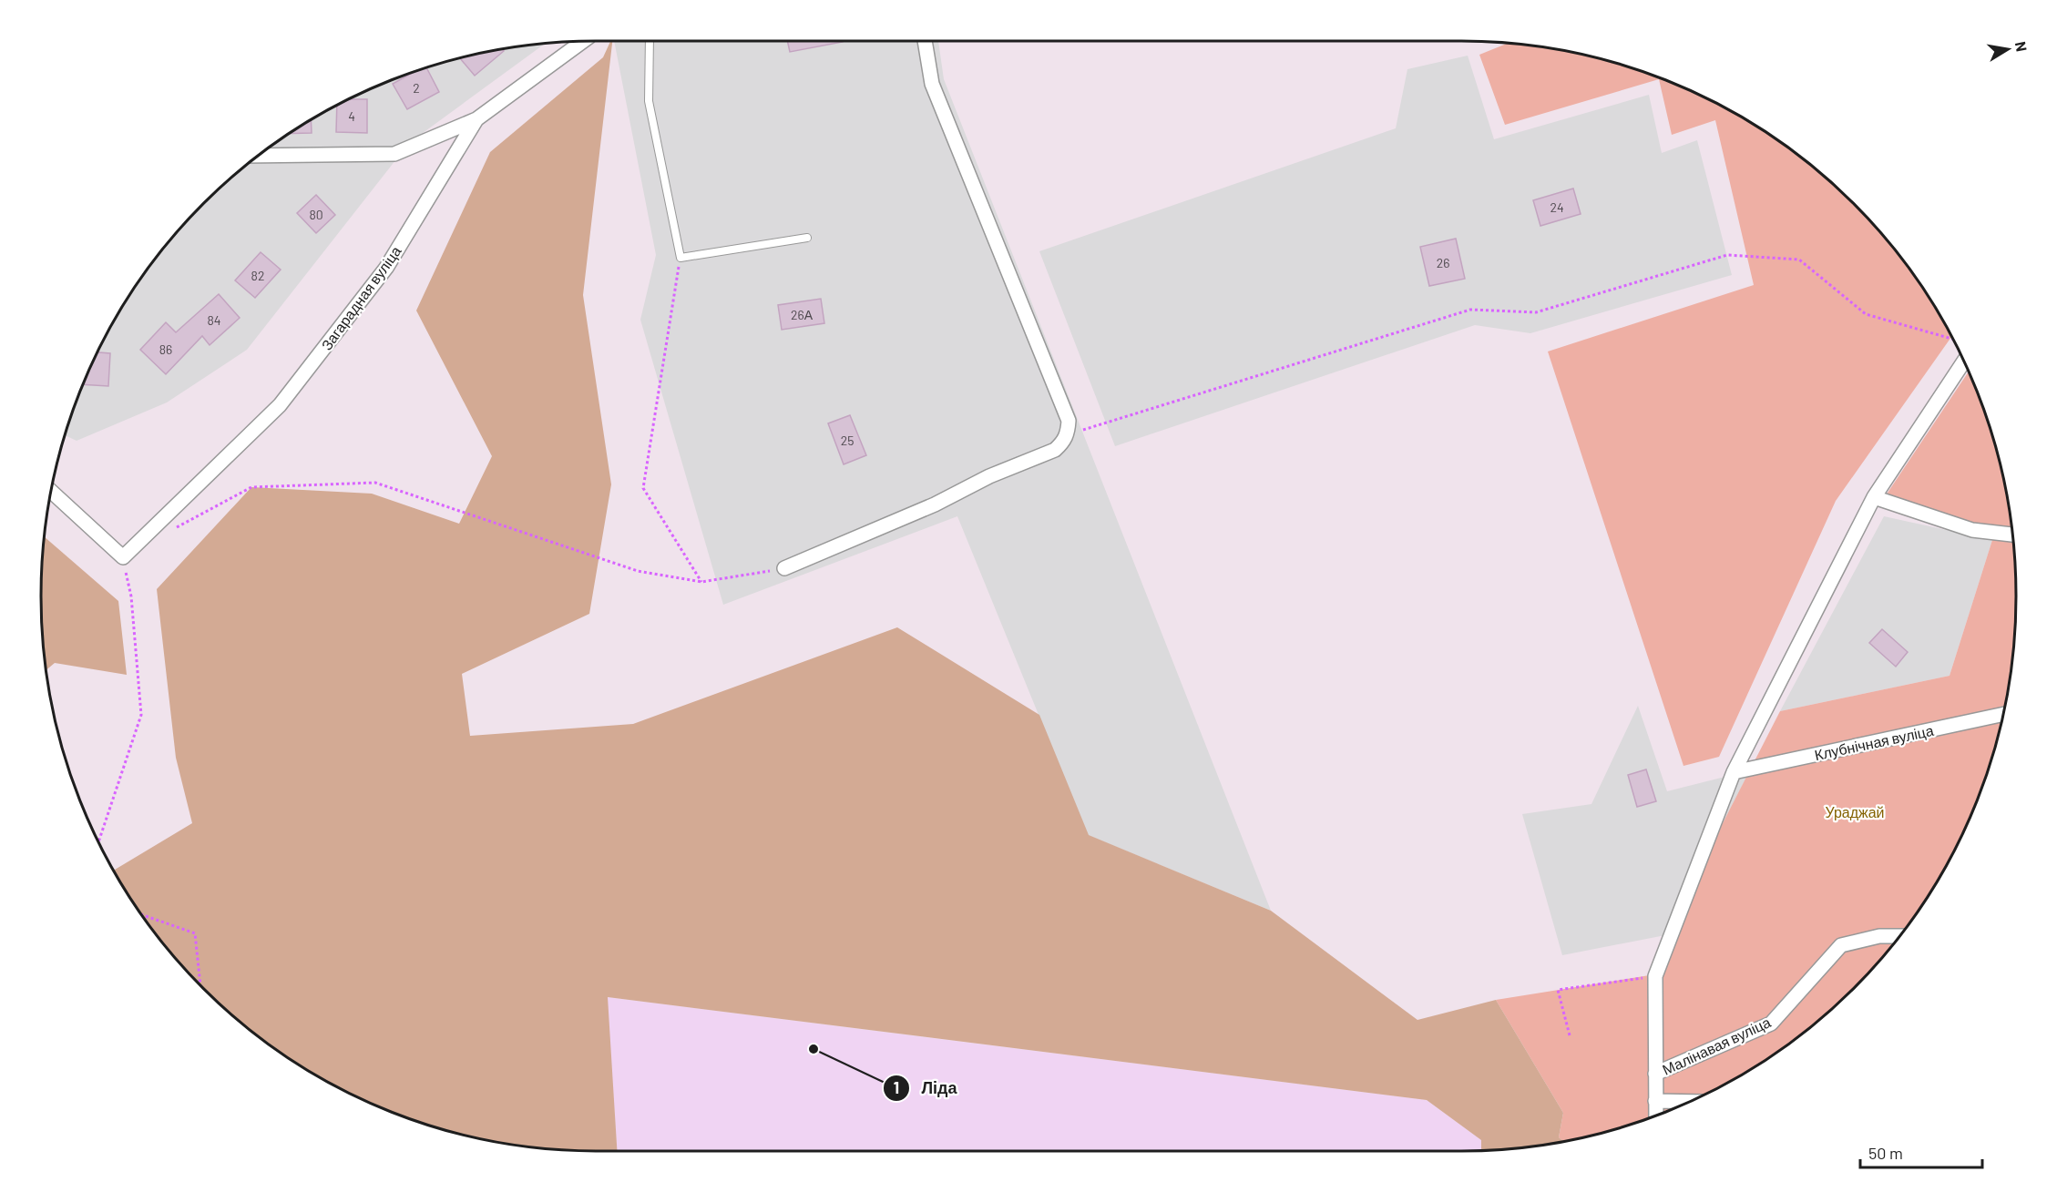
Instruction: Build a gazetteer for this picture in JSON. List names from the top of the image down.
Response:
{
  "streets": {
    "street": ["Загарадная вуліца", "Клубнічная вуліца", "Малінавая вуліца"]
  },
  "parks": ["Ураджай"],
  "places": ["Ліда"],
  "house_numbers": [
    "2",
    "4",
    "24",
    "80",
    "26",
    "82",
    "26А",
    "84",
    "86",
    "25"
  ],
  "scale_bar": "50 m",
  "north": "right"
}
